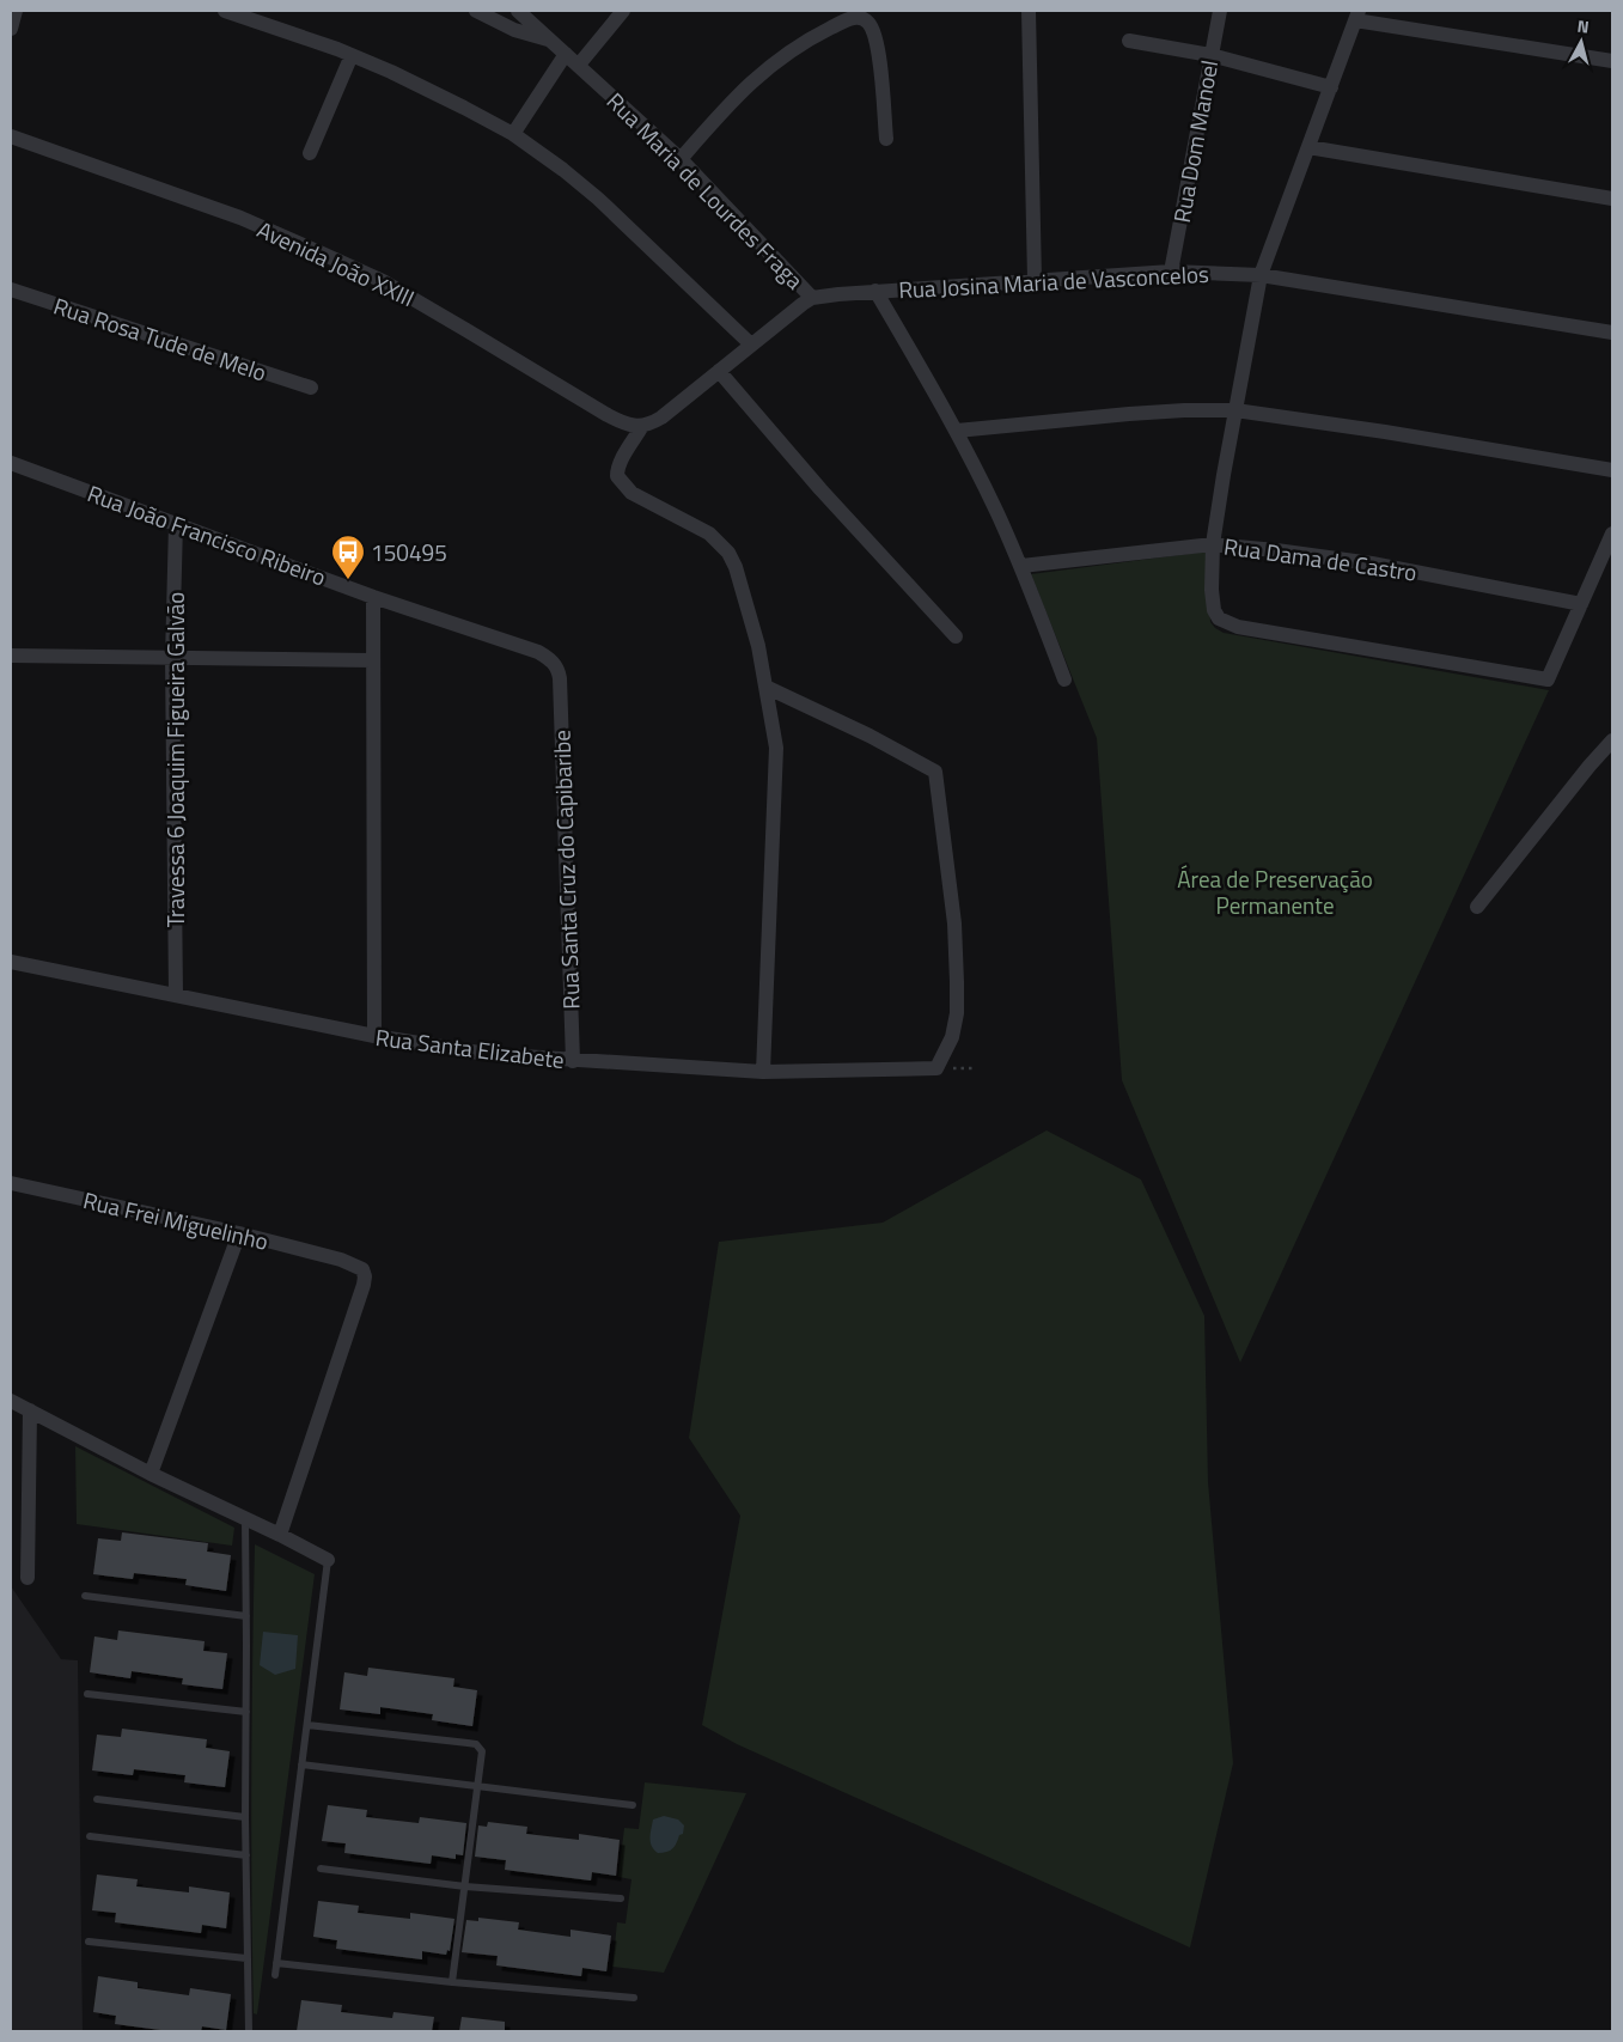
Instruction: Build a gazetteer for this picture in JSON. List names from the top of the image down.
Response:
{
  "streets": {
    "street": [
      "Rua Dom Manoel",
      "Rua Maria de Lourdes Fraga",
      "Avenida João XXIII",
      "Rua Josina Maria de Vasconcelos",
      "Rua Rosa Tude de Melo",
      "Rua João Francisco Ribeiro",
      "Rua Dama de Castro",
      "Travessa 6 Joaquim Figueira Galvão",
      "Rua Santa Cruz do Capibaribe",
      "Rua Santa Elizabete",
      "Rua Frei Miguelinho"
    ]
  },
  "crossings": [
    ["Rua Dom Manoel", "Rua Josina Maria de Vasconcelos"],
    ["Rua Maria de Lourdes Fraga", "Rua Josina Maria de Vasconcelos"],
    ["Avenida João XXIII", "Rua Josina Maria de Vasconcelos"],
    ["Rua João Francisco Ribeiro", "Travessa 6 Joaquim Figueira Galvão"],
    ["Rua João Francisco Ribeiro", "Rua Santa Cruz do Capibaribe"],
    ["Travessa 6 Joaquim Figueira Galvão", "Rua Santa Elizabete"],
    ["Rua Santa Cruz do Capibaribe", "Rua Santa Elizabete"]
  ],
  "parks": ["Área de Preservação Permanente"],
  "places": {
    "bus stop": ["150495"]
  },
  "north": "top"
}
